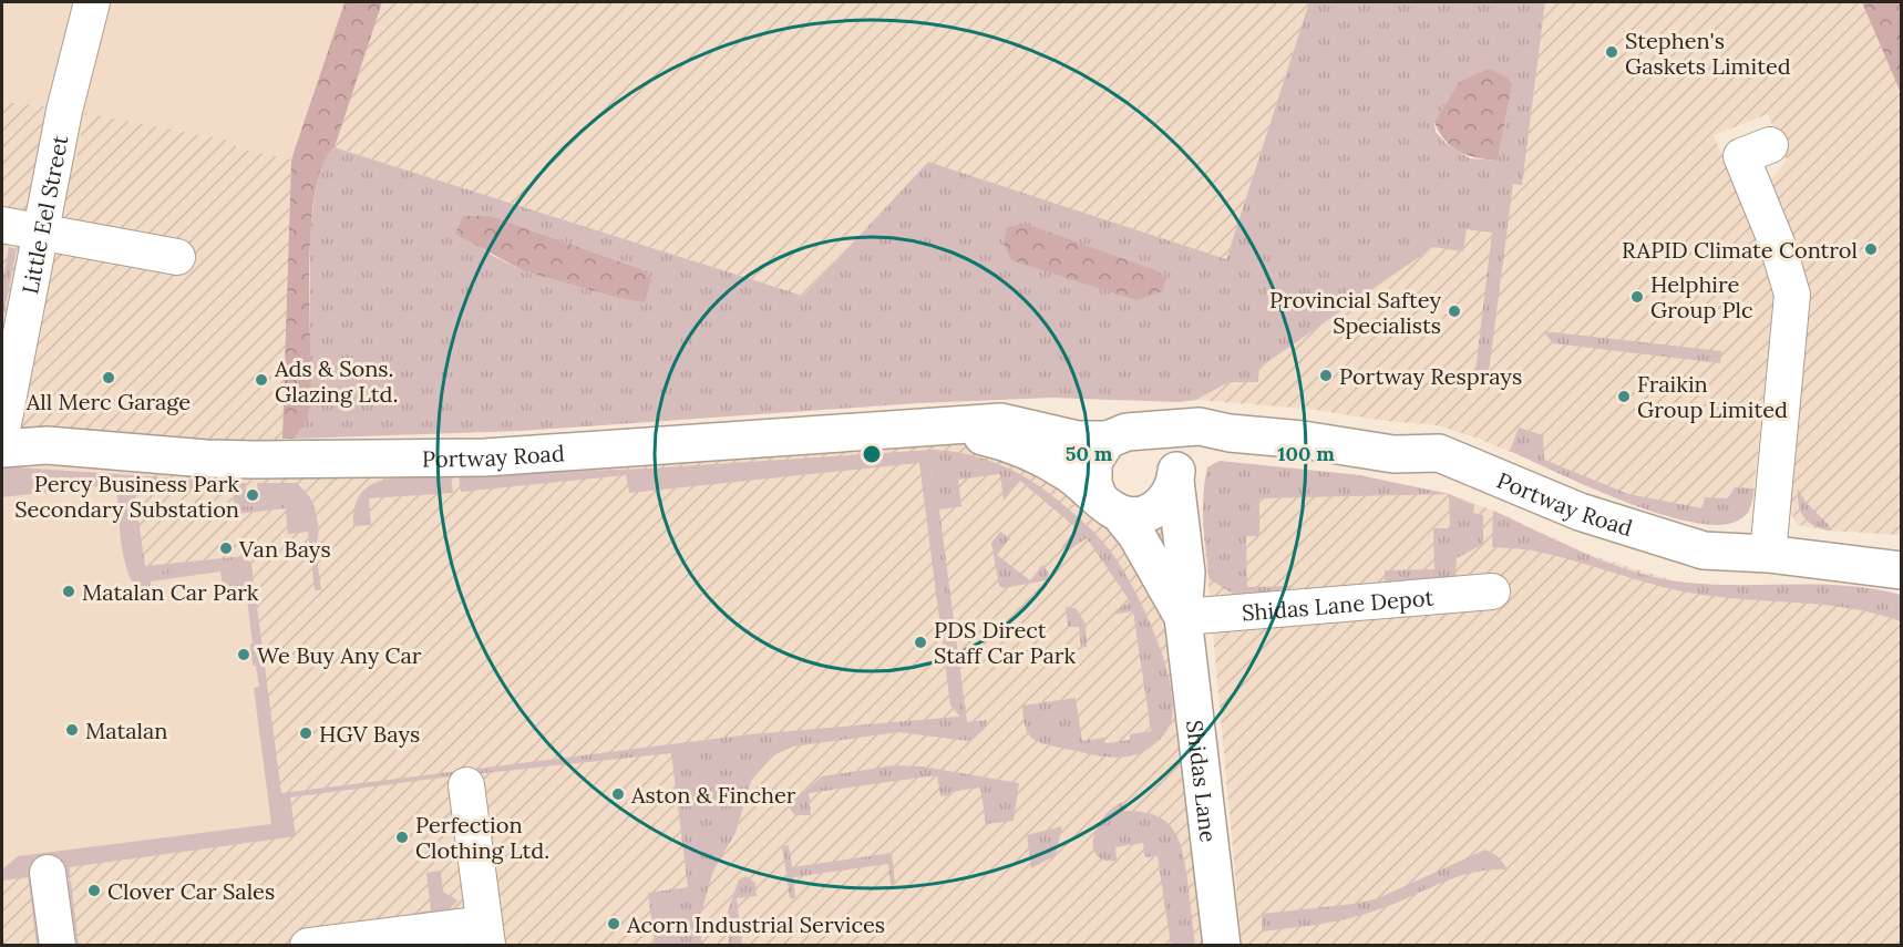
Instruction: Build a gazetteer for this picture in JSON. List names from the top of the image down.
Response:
{
  "streets": {
    "street": [
      "Little Eel Street",
      "Portway Road",
      "Shidas Lane Depot",
      "Shidas Lane"
    ]
  },
  "crossings": [
    ["Little Eel Street", "Portway Road"],
    ["Portway Road", "Shidas Lane"],
    ["Shidas Lane Depot", "Shidas Lane"]
  ],
  "places": [
    "Stephen's Gaskets Limited",
    "RAPID Climate Control",
    "Helphire Group Plc",
    "Provincial Saftey Specialists",
    "Portway Resprays",
    "All Merc Garage",
    "Ads & Sons. Glazing Ltd.",
    "Fraikin Group Limited",
    "Percy Business Park Secondary Substation",
    "Van Bays",
    "Matalan Car Park",
    "PDS Direct Staff Car Park",
    "We Buy Any Car",
    "Matalan",
    "HGV Bays",
    "Aston & Fincher",
    "Perfection Clothing Ltd.",
    "Clover Car Sales",
    "Acorn Industrial Services"
  ],
  "rings": ["50 m", "100 m"]
}
